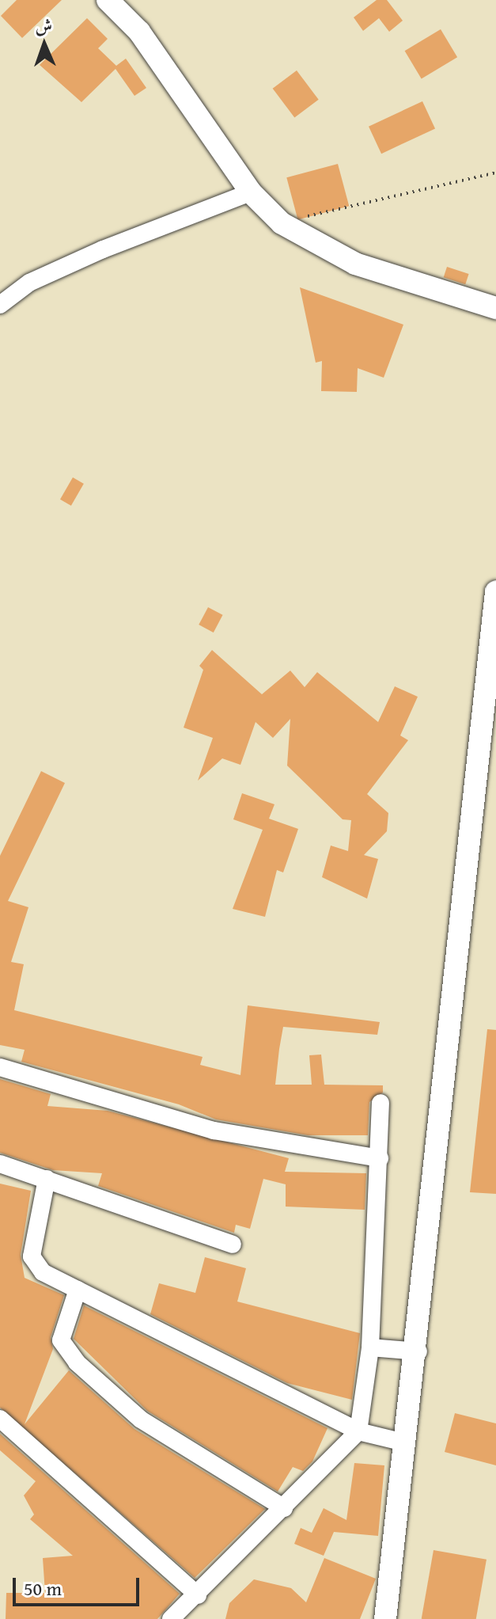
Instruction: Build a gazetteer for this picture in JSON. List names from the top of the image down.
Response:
{
  "scale_bar": "50 m",
  "north": "top"
}
